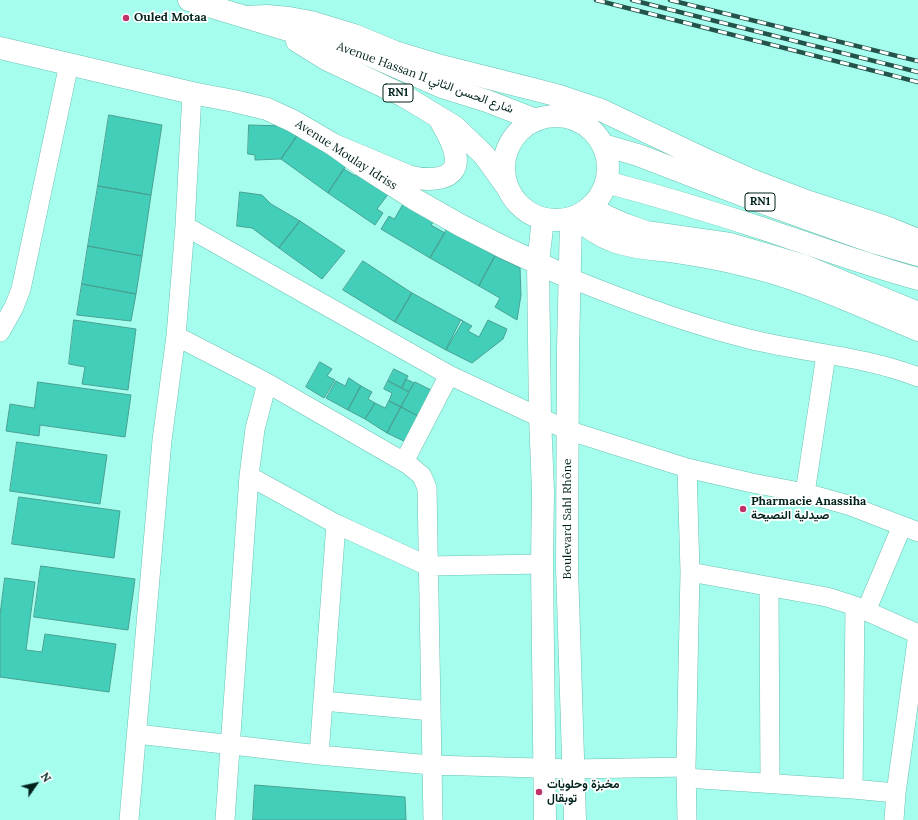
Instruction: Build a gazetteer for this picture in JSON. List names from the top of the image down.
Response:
{
  "streets": {
    "main road": [
      "Avenue Hassan II شارع الحسن الثاني",
      "RN1",
      "Avenue Moulay Idriss",
      "Boulevard Sahl Rhône"
    ]
  },
  "crossings": [
    ["Avenue Hassan II شارع الحسن الثاني", "RN1"],
    ["Avenue Hassan II شارع الحسن الثاني", "Boulevard Sahl Rhône"],
    ["RN1", "Boulevard Sahl Rhône"],
    ["Avenue Moulay Idriss", "Boulevard Sahl Rhône"]
  ],
  "places": ["Ouled Motaa", "Pharmacie Anassiha صيدلية النصيحة", "مخبزة وحلويات توبقال"],
  "north": "top right"
}
